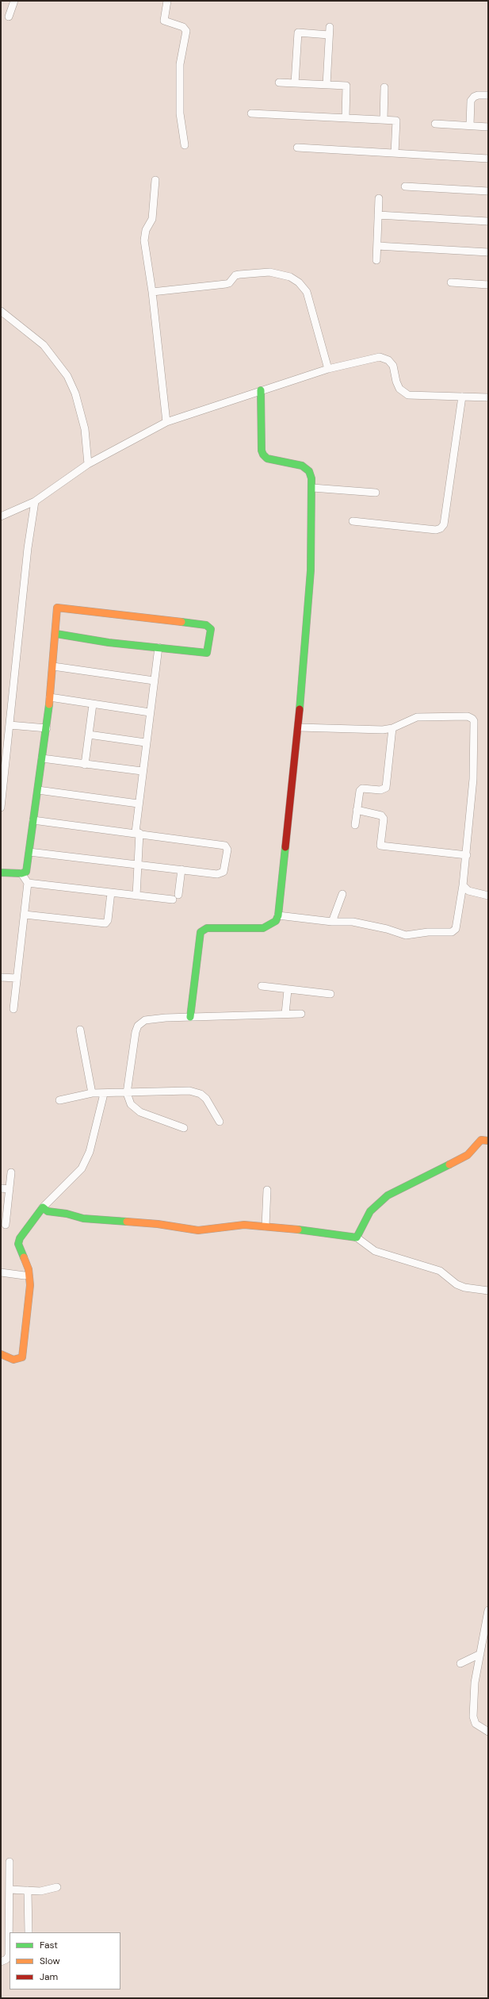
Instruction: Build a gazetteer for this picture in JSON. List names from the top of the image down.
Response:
{
  "legend": ["Fast", "Slow", "Jam"]
}
